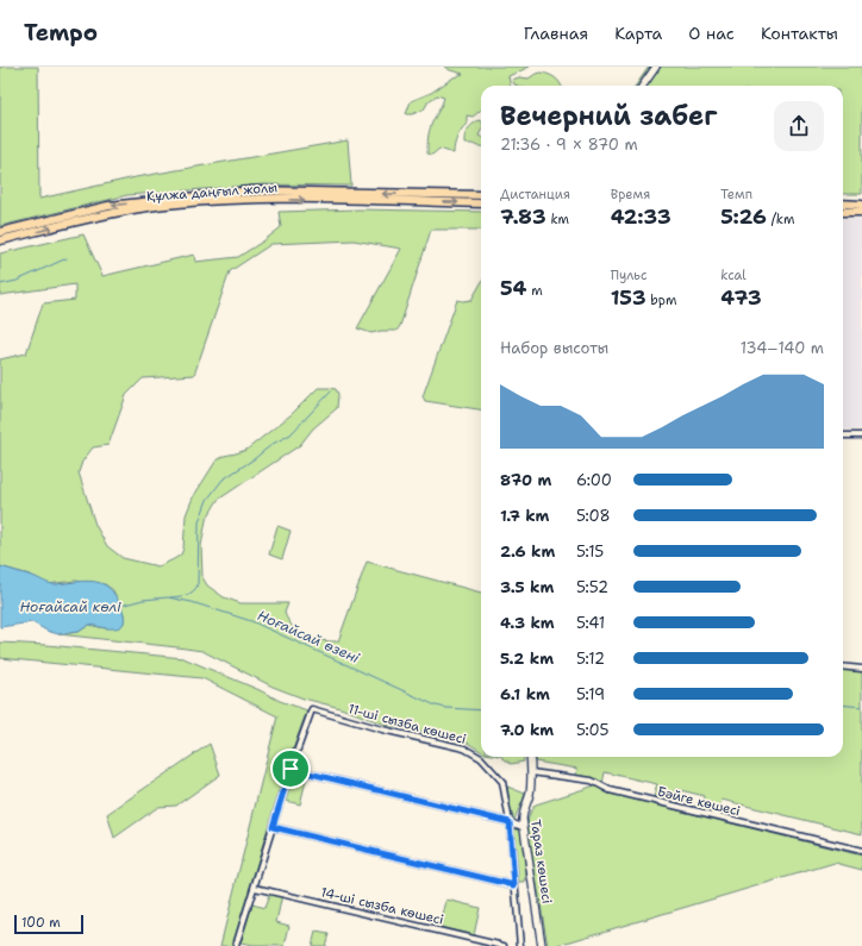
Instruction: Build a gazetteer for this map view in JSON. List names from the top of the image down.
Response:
{
  "streets": {
    "main road": ["Құлжа даңғыл жолы"],
    "street": [
      "11-ші сызба көшесі",
      "Бәйге көшесі",
      "Тараз көшесі",
      "14-ші сызба көшесі"
    ]
  },
  "crossings": [
    ["Бәйге көшесі", "Тараз көшесі"]
  ],
  "water": ["Ноғайсай көлі", "Ноғайсай өзені"],
  "scale_bar": "100 m",
  "page": {
    "header": "Tempo",
    "nav": [
      "Главная",
      "Карта",
      "О нас",
      "Контакты"
    ],
    "heading": ["Вечерний забег", "21:36 · 9 × 870 m"],
    "stats": [
      ["Дистанция", "7.83 km"],
      ["Время", "42:33"],
      ["Темп", "5:26 /km"],
      ["54 m"],
      ["Пульс", "153 bpm"],
      ["kcal", "473"]
    ],
    "chart": ["Набор высоты", "134–140 m"],
    "list": [
      {
        "name": "870 m",
        "note": "6:00"
      },
      {
        "name": "1.7 km",
        "note": "5:08"
      },
      {
        "name": "2.6 km",
        "note": "5:15"
      },
      {
        "name": "3.5 km",
        "note": "5:52"
      },
      {
        "name": "4.3 km",
        "note": "5:41"
      },
      {
        "name": "5.2 km",
        "note": "5:12"
      },
      {
        "name": "6.1 km",
        "note": "5:19"
      },
      {
        "name": "7.0 km",
        "note": "5:05"
      }
    ],
    "scale": "100 m"
  }
}
